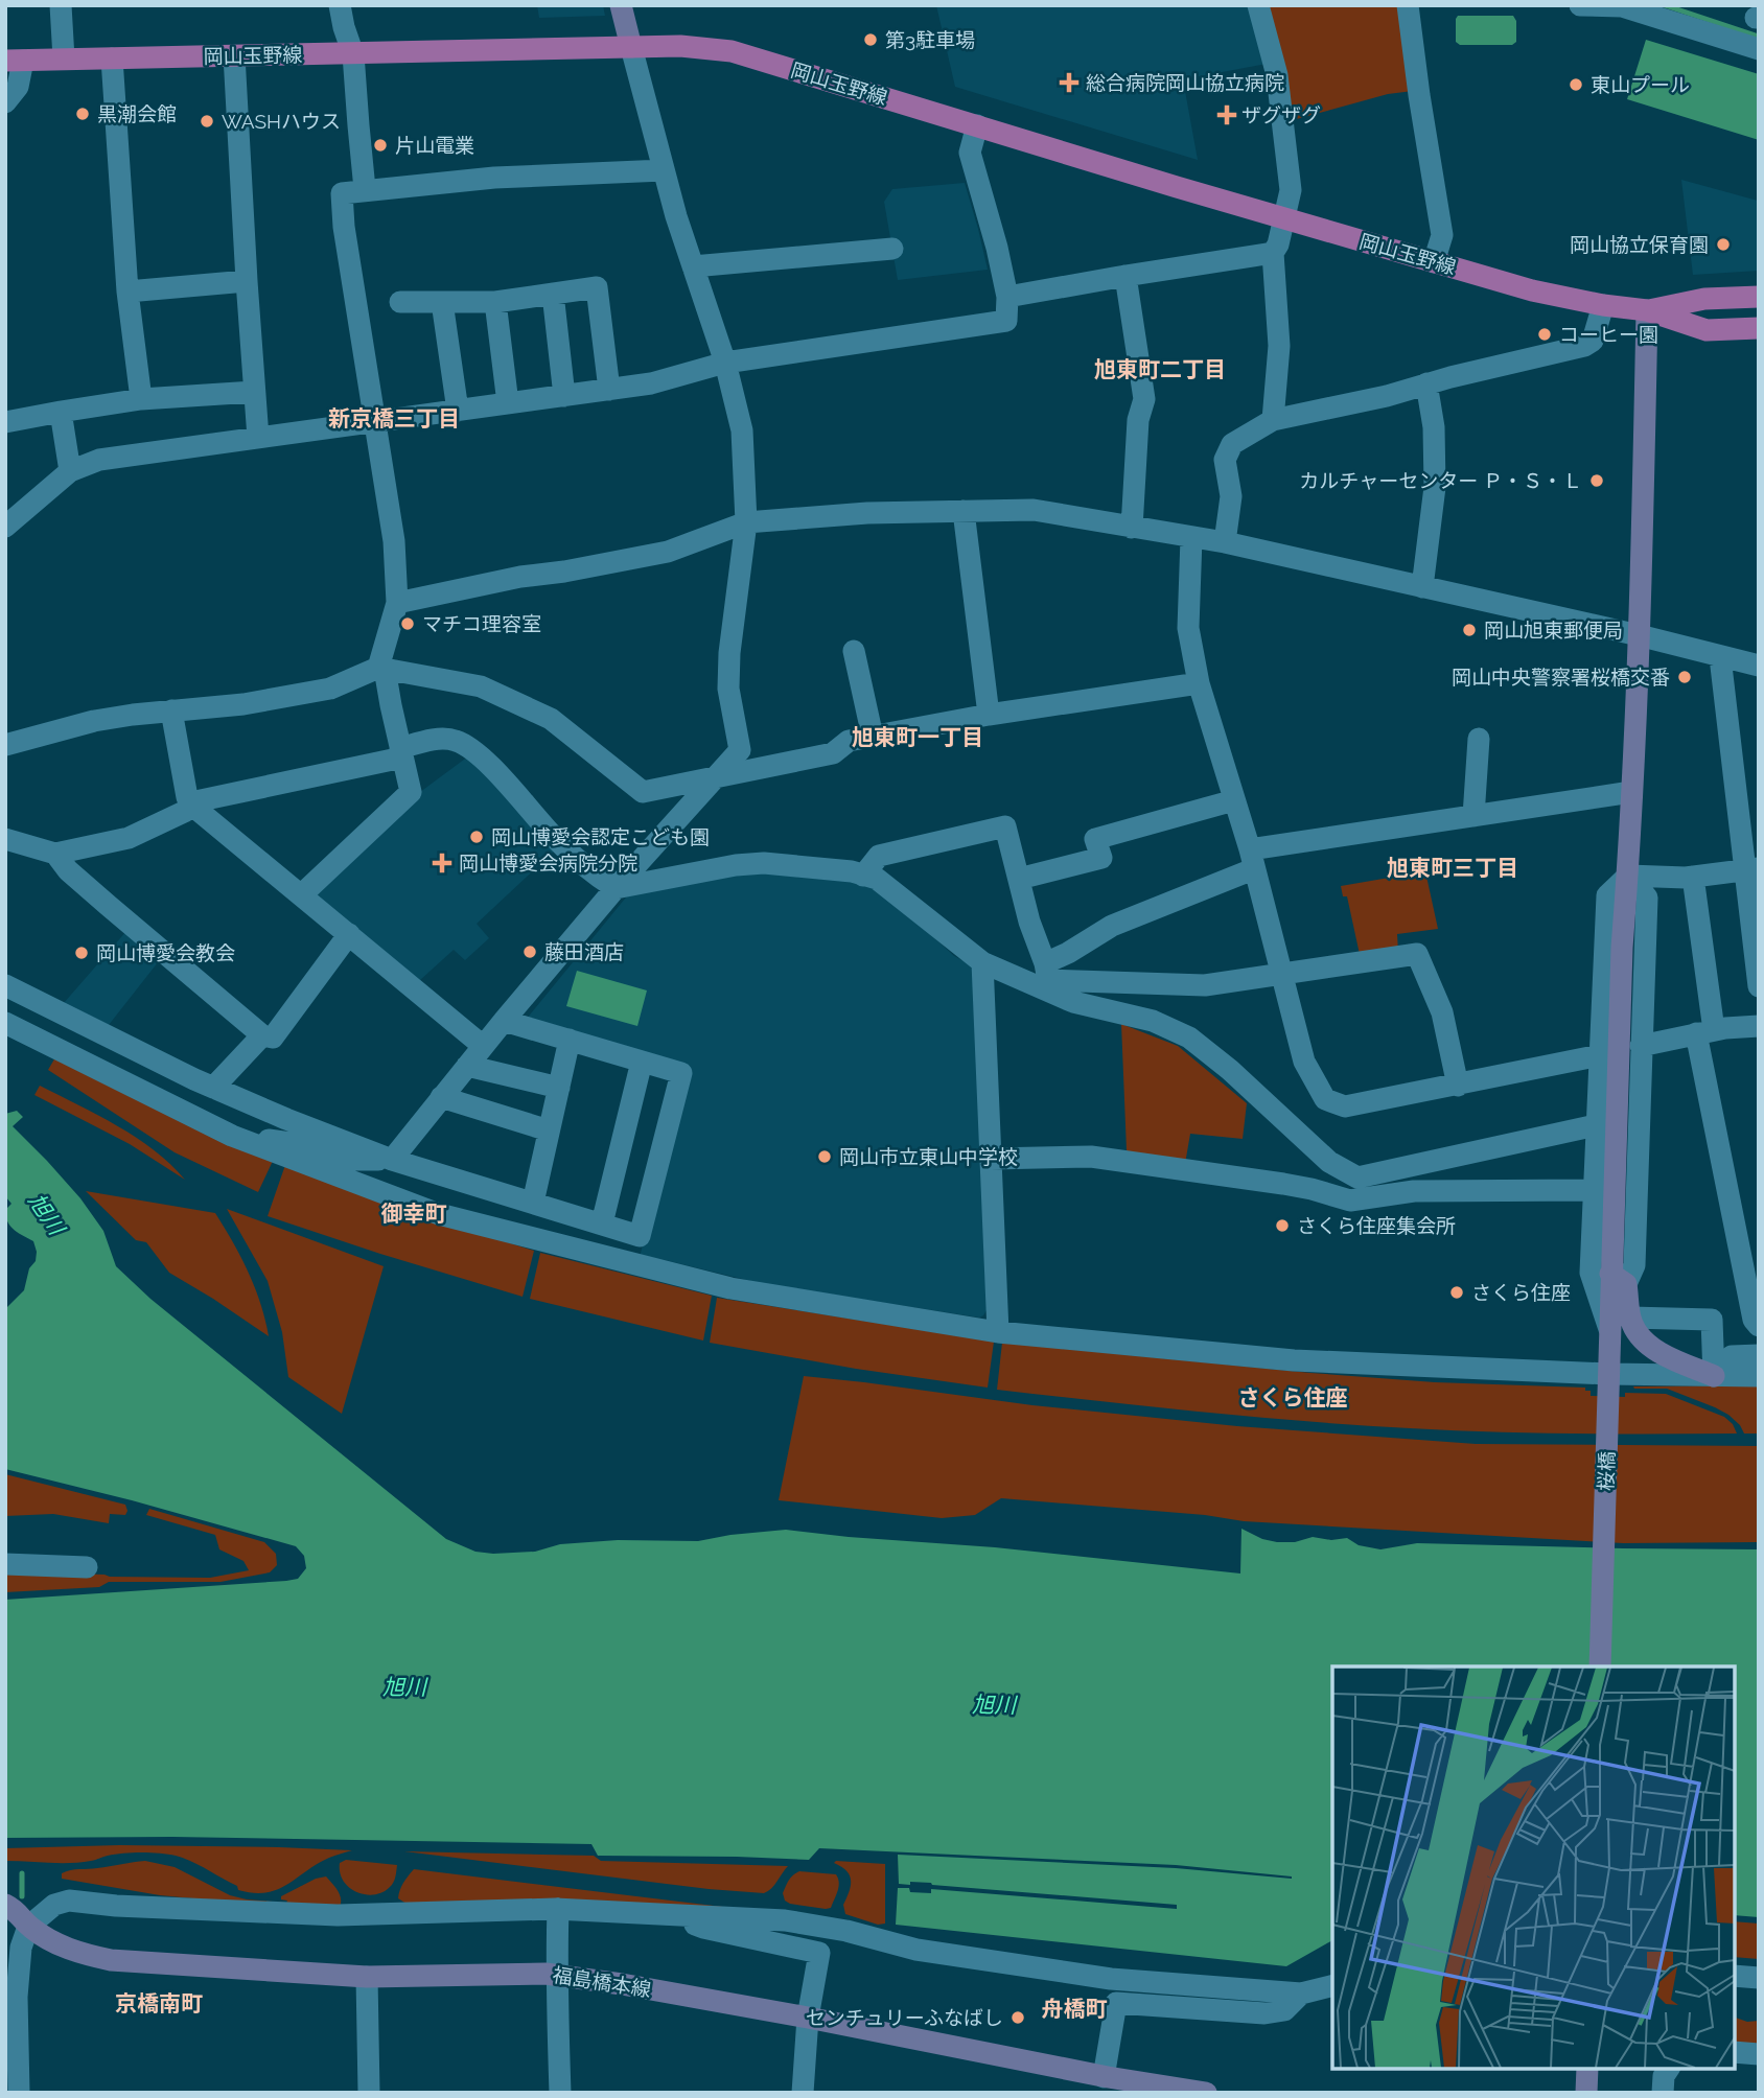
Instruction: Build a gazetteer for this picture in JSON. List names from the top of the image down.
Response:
{
  "streets": {
    "main road": ["岡山玉野線"],
    "street": ["桜橋", "福島橋本線"]
  },
  "districts": [
    "旭東町二丁目",
    "新京橋三丁目",
    "旭東町一丁目",
    "旭東町三丁目",
    "御幸町",
    "さくら住座",
    "京橋南町",
    "舟橋町"
  ],
  "water": ["旭川"],
  "places": {
    "other": [
      "第3駐車場",
      "東山プール",
      "黒潮会館",
      "WASHハウス",
      "片山電業",
      "岡山協立保育園",
      "コーヒー園",
      "カルチャーセンター Ｐ・Ｓ・Ｌ",
      "マチコ理容室",
      "岡山旭東郵便局",
      "岡山中央警察署桜橋交番",
      "岡山博愛会認定こども園",
      "藤田酒店",
      "岡山博愛会教会",
      "岡山市立東山中学校",
      "さくら住座集会所",
      "さくら住座",
      "センチュリーふなばし"
    ],
    "health": ["総合病院岡山協立病院", "ザグザグ", "岡山博愛会病院分院"]
  }
}
